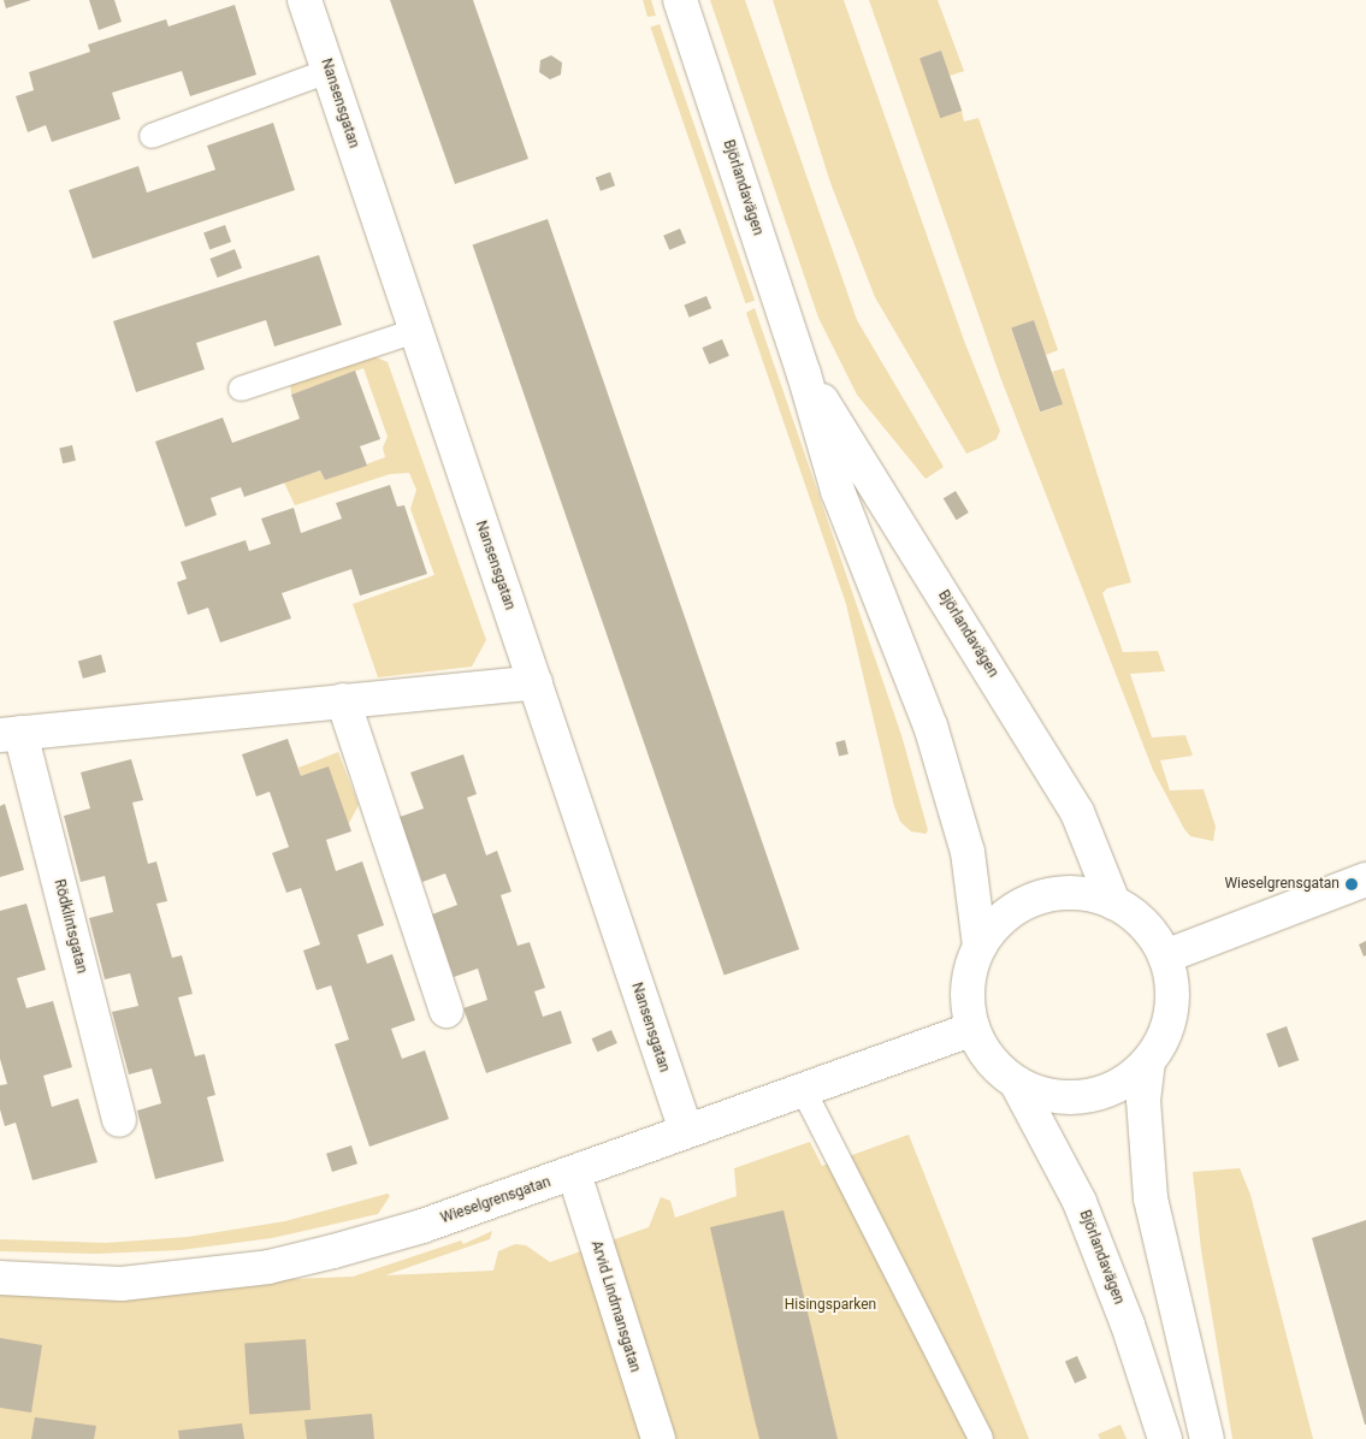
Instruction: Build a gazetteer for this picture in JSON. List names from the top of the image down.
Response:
{
  "streets": {
    "street": [
      "Nansensgatan",
      "Björlandavägen",
      "Rödklintsgatan",
      "Wieselgrensgatan",
      "Arvid Lindmansgatan"
    ]
  },
  "crossings": [
    ["Nansensgatan", "Rödklintsgatan"],
    ["Nansensgatan", "Wieselgrensgatan"],
    ["Björlandavägen", "Wieselgrensgatan"],
    ["Wieselgrensgatan", "Arvid Lindmansgatan"]
  ],
  "parks": ["Hisingsparken"],
  "places": ["Wieselgrensgatan"]
}
